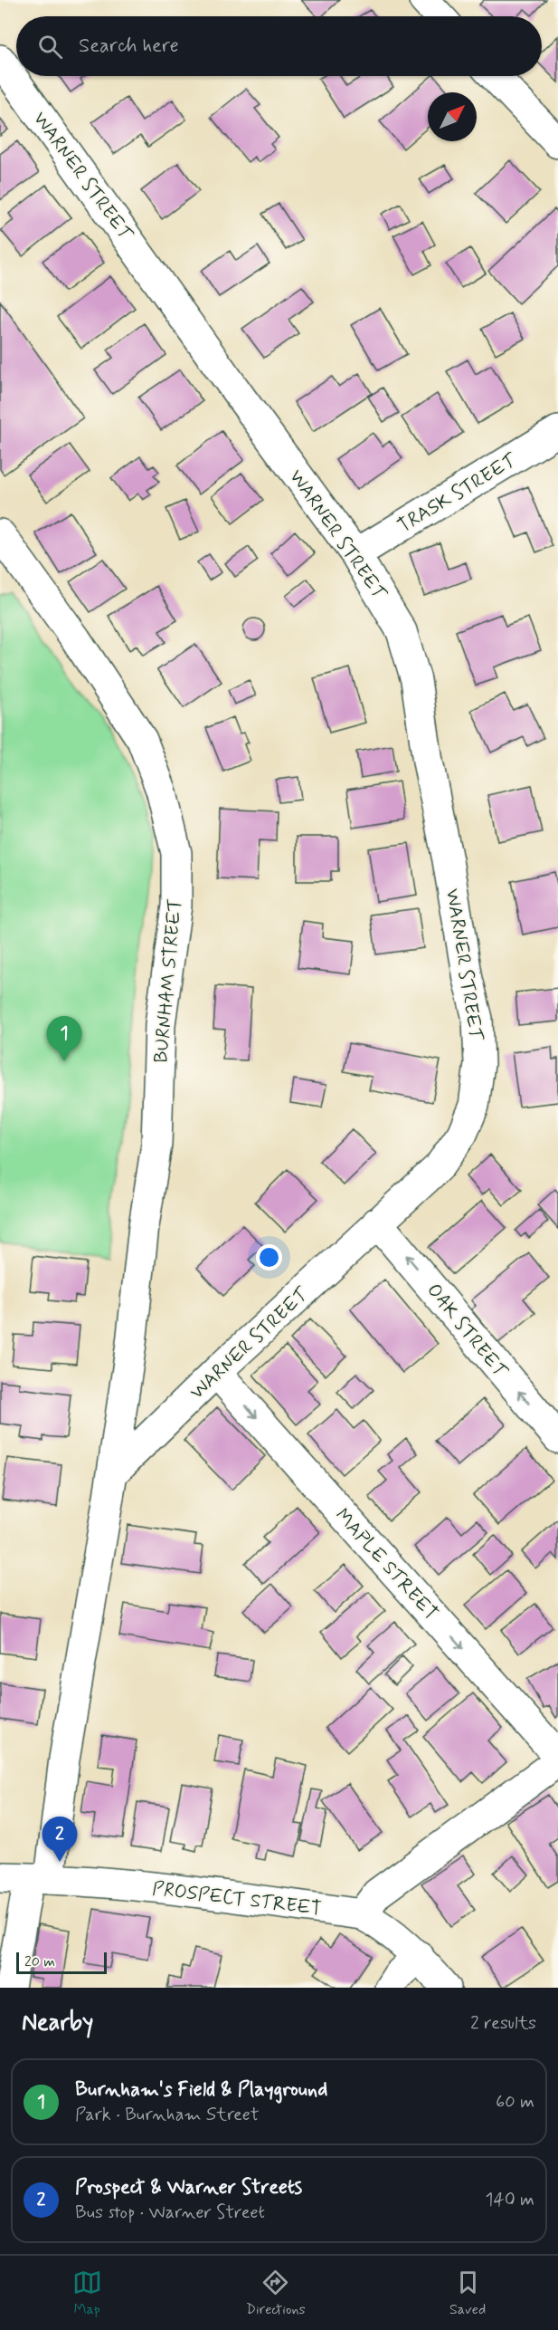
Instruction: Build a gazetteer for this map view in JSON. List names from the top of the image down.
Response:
{
  "streets": {
    "street": [
      "WARNER STREET",
      "TRASK STREET",
      "BURNHAM STREET",
      "OAK STREET",
      "MAPLE STREET",
      "PROSPECT STREET"
    ]
  },
  "crossings": [
    ["WARNER STREET", "TRASK STREET"],
    ["WARNER STREET", "BURNHAM STREET"],
    ["WARNER STREET", "OAK STREET"],
    ["WARNER STREET", "MAPLE STREET"]
  ],
  "one_way": ["OAK STREET", "MAPLE STREET"],
  "scale_bar": "20 m",
  "north": "top right",
  "page": {
    "search": "Search here",
    "pins": ["1", "2"],
    "scale": "20 m",
    "heading": ["Nearby", "2 results"],
    "list": [
      {
        "mark": "1",
        "name": "Burnham's Field & Playground",
        "note": "Park · Burnham Street",
        "value": "60 m"
      },
      {
        "mark": "2",
        "name": "Prospect & Warner Streets",
        "note": "Bus stop · Warner Street",
        "value": "140 m"
      }
    ],
    "nav": ["Map", "Directions", "Saved"]
  }
}
